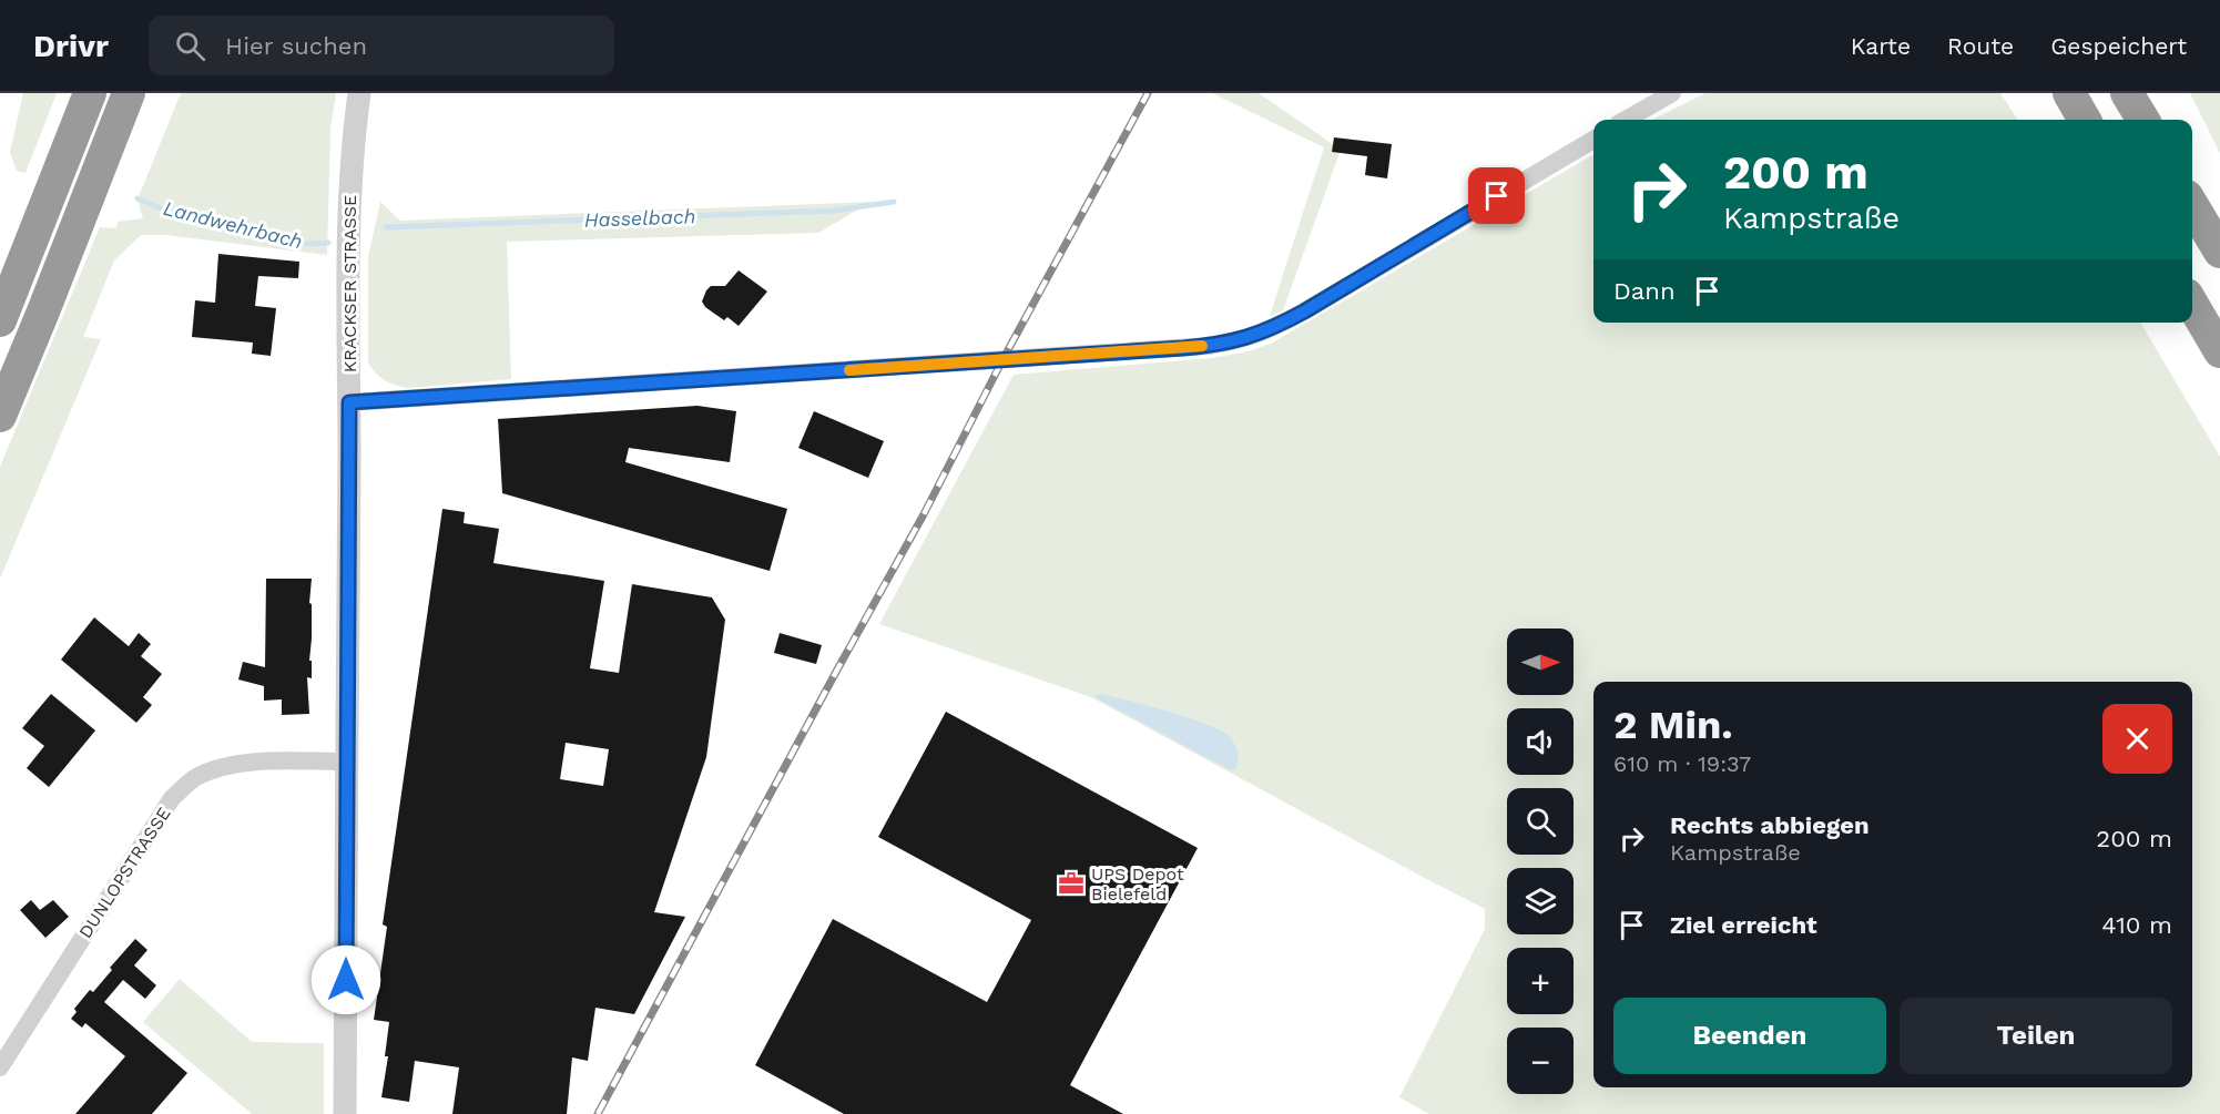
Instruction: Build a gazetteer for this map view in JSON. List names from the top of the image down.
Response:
{
  "streets": {
    "street": ["KRACKSER STRASSE", "DUNLOPSTRASSE"]
  },
  "crossings": [
    ["KRACKSER STRASSE", "DUNLOPSTRASSE"]
  ],
  "water": ["Hasselbach", "Landwehrbach"],
  "places": {
    "office": ["UPS Depot Bielefeld"]
  },
  "north": "right",
  "page": {
    "header": "Drivr",
    "search": "Hier suchen",
    "nav": ["Karte", "Route", "Gespeichert"],
    "turn": ["200 m", "Kampstraße"],
    "then": "Dann",
    "map_buttons": ["+", "−"],
    "heading": ["2 Min.", "610 m · 19:37"],
    "list": [
      {
        "name": "Rechts abbiegen",
        "note": "Kampstraße",
        "value": "200 m"
      },
      {
        "name": "Ziel erreicht",
        "value": "410 m"
      }
    ],
    "buttons": ["Beenden", "Teilen"]
  }
}
